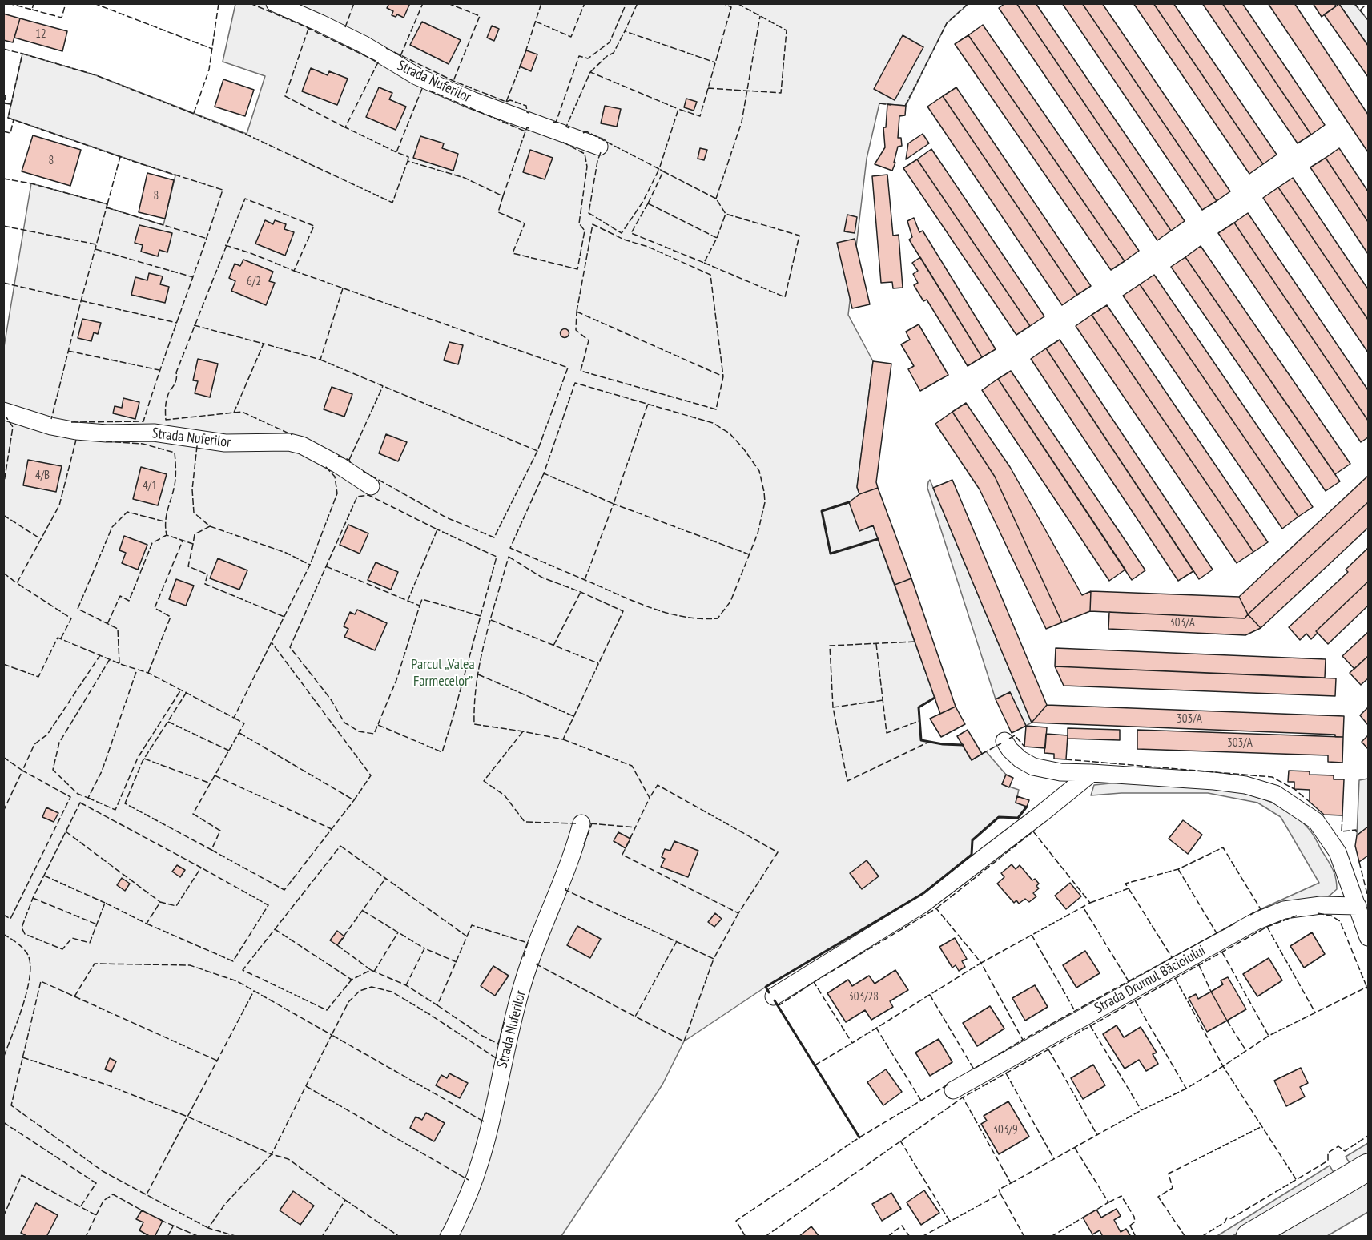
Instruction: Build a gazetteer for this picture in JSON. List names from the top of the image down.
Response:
{
  "streets": {
    "street": ["Strada Nuferilor", "Strada Drumul Băcioiului"]
  },
  "parks": ["Parcul „Valea Farmecelor”"],
  "house_numbers": [
    "12",
    "8",
    "8",
    "6/2",
    "4/B",
    "4/1",
    "303/A",
    "303/A",
    "303/A",
    "303/28",
    "303/9"
  ]
}
